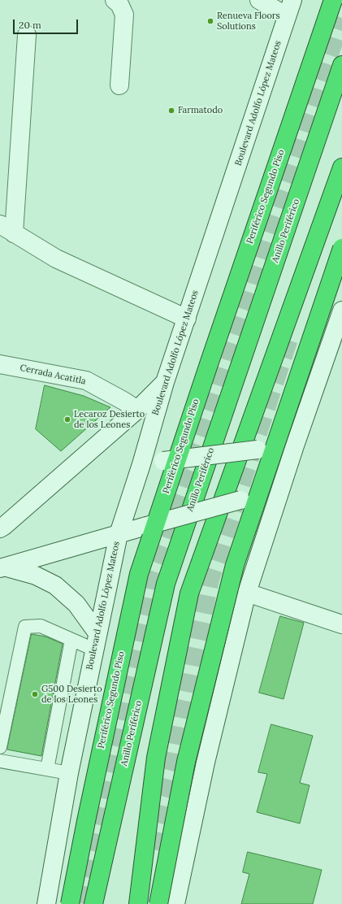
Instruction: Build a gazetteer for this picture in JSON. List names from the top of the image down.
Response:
{
  "streets": {
    "highway": ["Periférico Segundo Piso", "Anillo Periférico"],
    "main road": ["Boulevard Adolfo López Mateos", "Cerrada Acatitla"]
  },
  "places": [
    "Renueva Floors Solutions",
    "Farmatodo",
    "Lecaroz Desierto de los Leones",
    "G500 Desierto de los Leones"
  ],
  "scale_bar": "20 m"
}
